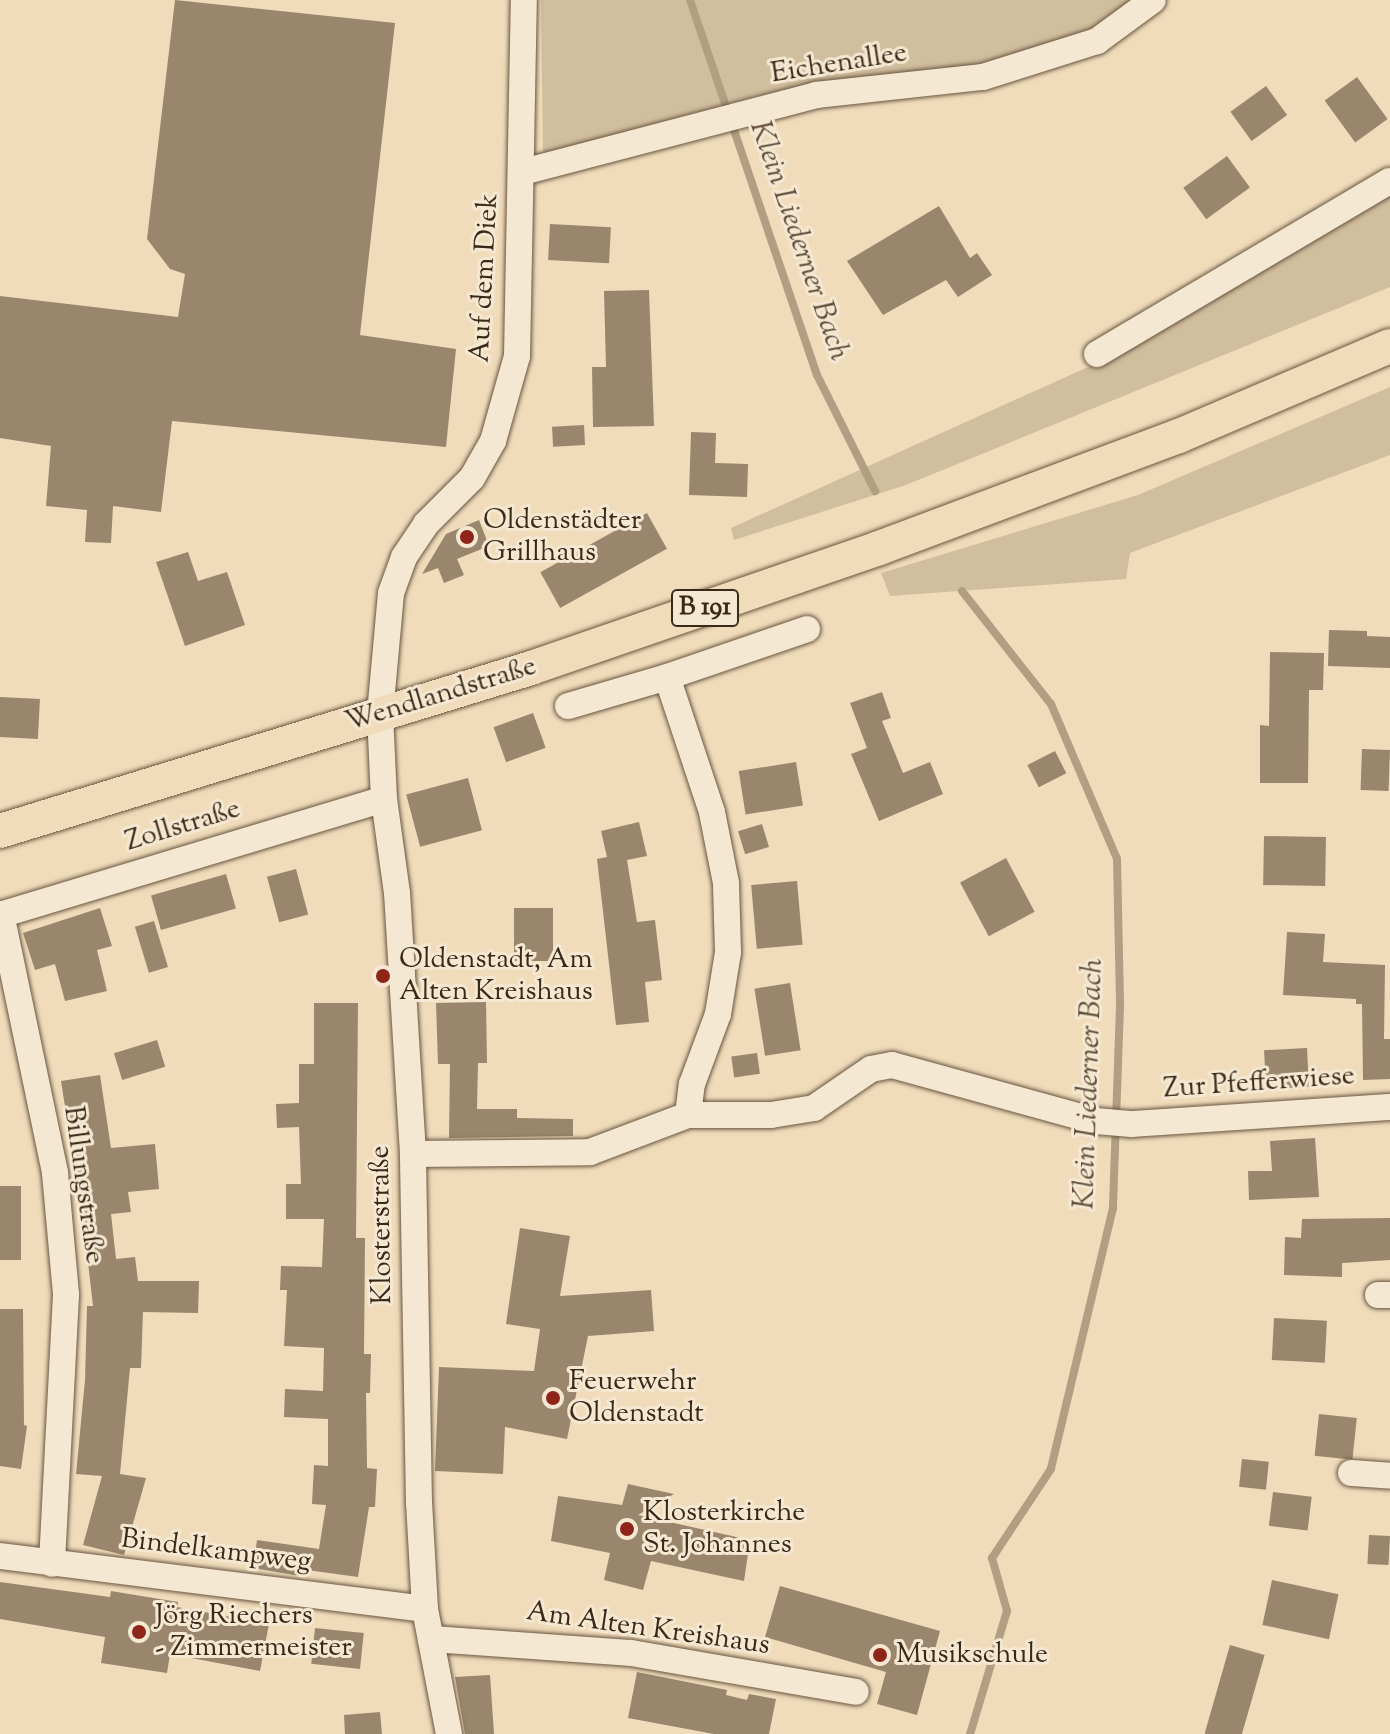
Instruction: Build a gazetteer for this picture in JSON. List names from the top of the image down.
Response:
{
  "streets": {
    "main road": ["B 191", "Wendlandstraße"],
    "street": [
      "Eichenallee",
      "Auf dem Diek",
      "Zollstraße",
      "Zur Pfefferwiese",
      "Billungstraße",
      "Klosterstraße",
      "Bindelkampweg",
      "Am Alten Kreishaus"
    ]
  },
  "crossings": [
    ["Eichenallee", "Auf dem Diek"],
    ["Auf dem Diek", "Wendlandstraße"],
    ["Auf dem Diek", "Klosterstraße"],
    ["Wendlandstraße", "Klosterstraße"],
    ["Zollstraße", "Billungstraße"],
    ["Zollstraße", "Klosterstraße"],
    ["Billungstraße", "Bindelkampweg"],
    ["Klosterstraße", "Bindelkampweg"],
    ["Klosterstraße", "Am Alten Kreishaus"]
  ],
  "water": ["Klein Liederner Bach"],
  "places": [
    "Oldenstädter Grillhaus",
    "Oldenstadt, Am Alten Kreishaus",
    "Feuerwehr Oldenstadt",
    "Klosterkirche St. Johannes",
    "Jörg Riechers - Zimmermeister",
    "Musikschule"
  ]
}
